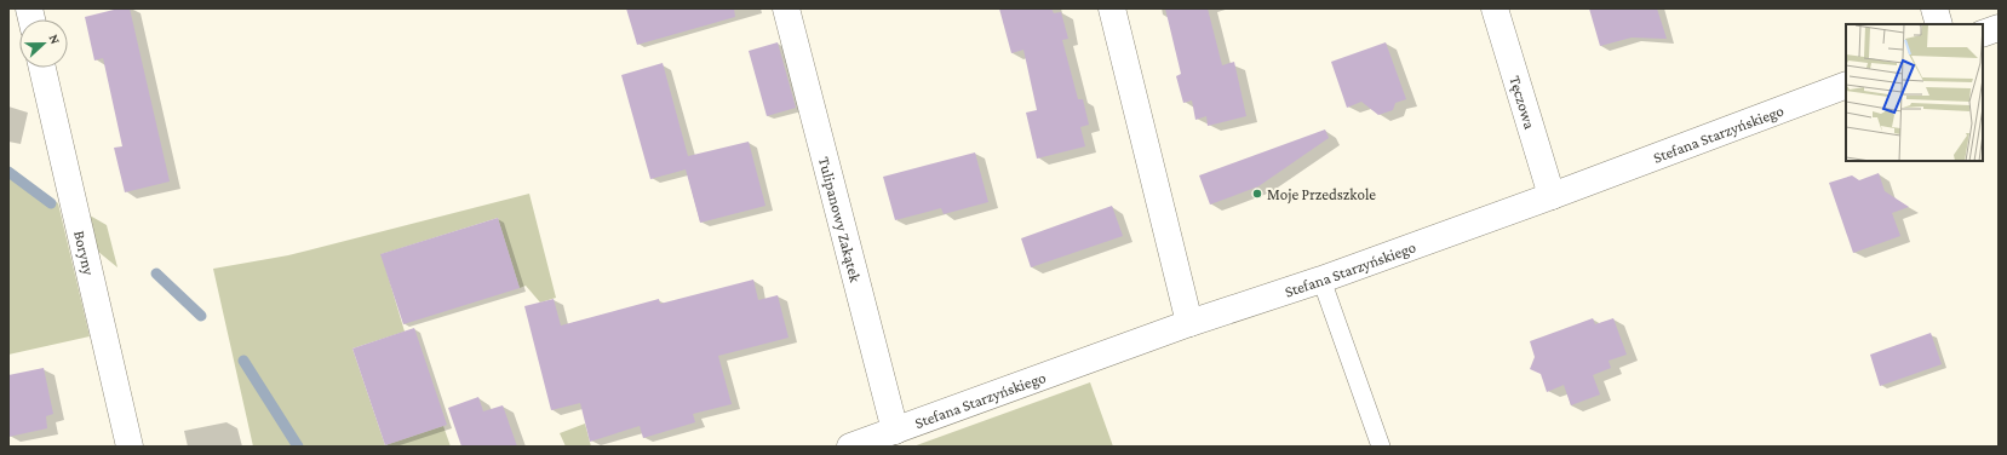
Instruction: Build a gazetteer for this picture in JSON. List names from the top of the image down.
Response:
{
  "streets": {
    "street": [
      "Tęczowa",
      "Stefana Starzyńskiego",
      "Tulipanowy Zakątek",
      "Boryny"
    ]
  },
  "crossings": [
    ["Tęczowa", "Stefana Starzyńskiego"],
    ["Stefana Starzyńskiego", "Tulipanowy Zakątek"]
  ],
  "places": ["Moje Przedszkole"],
  "north": "right"
}
